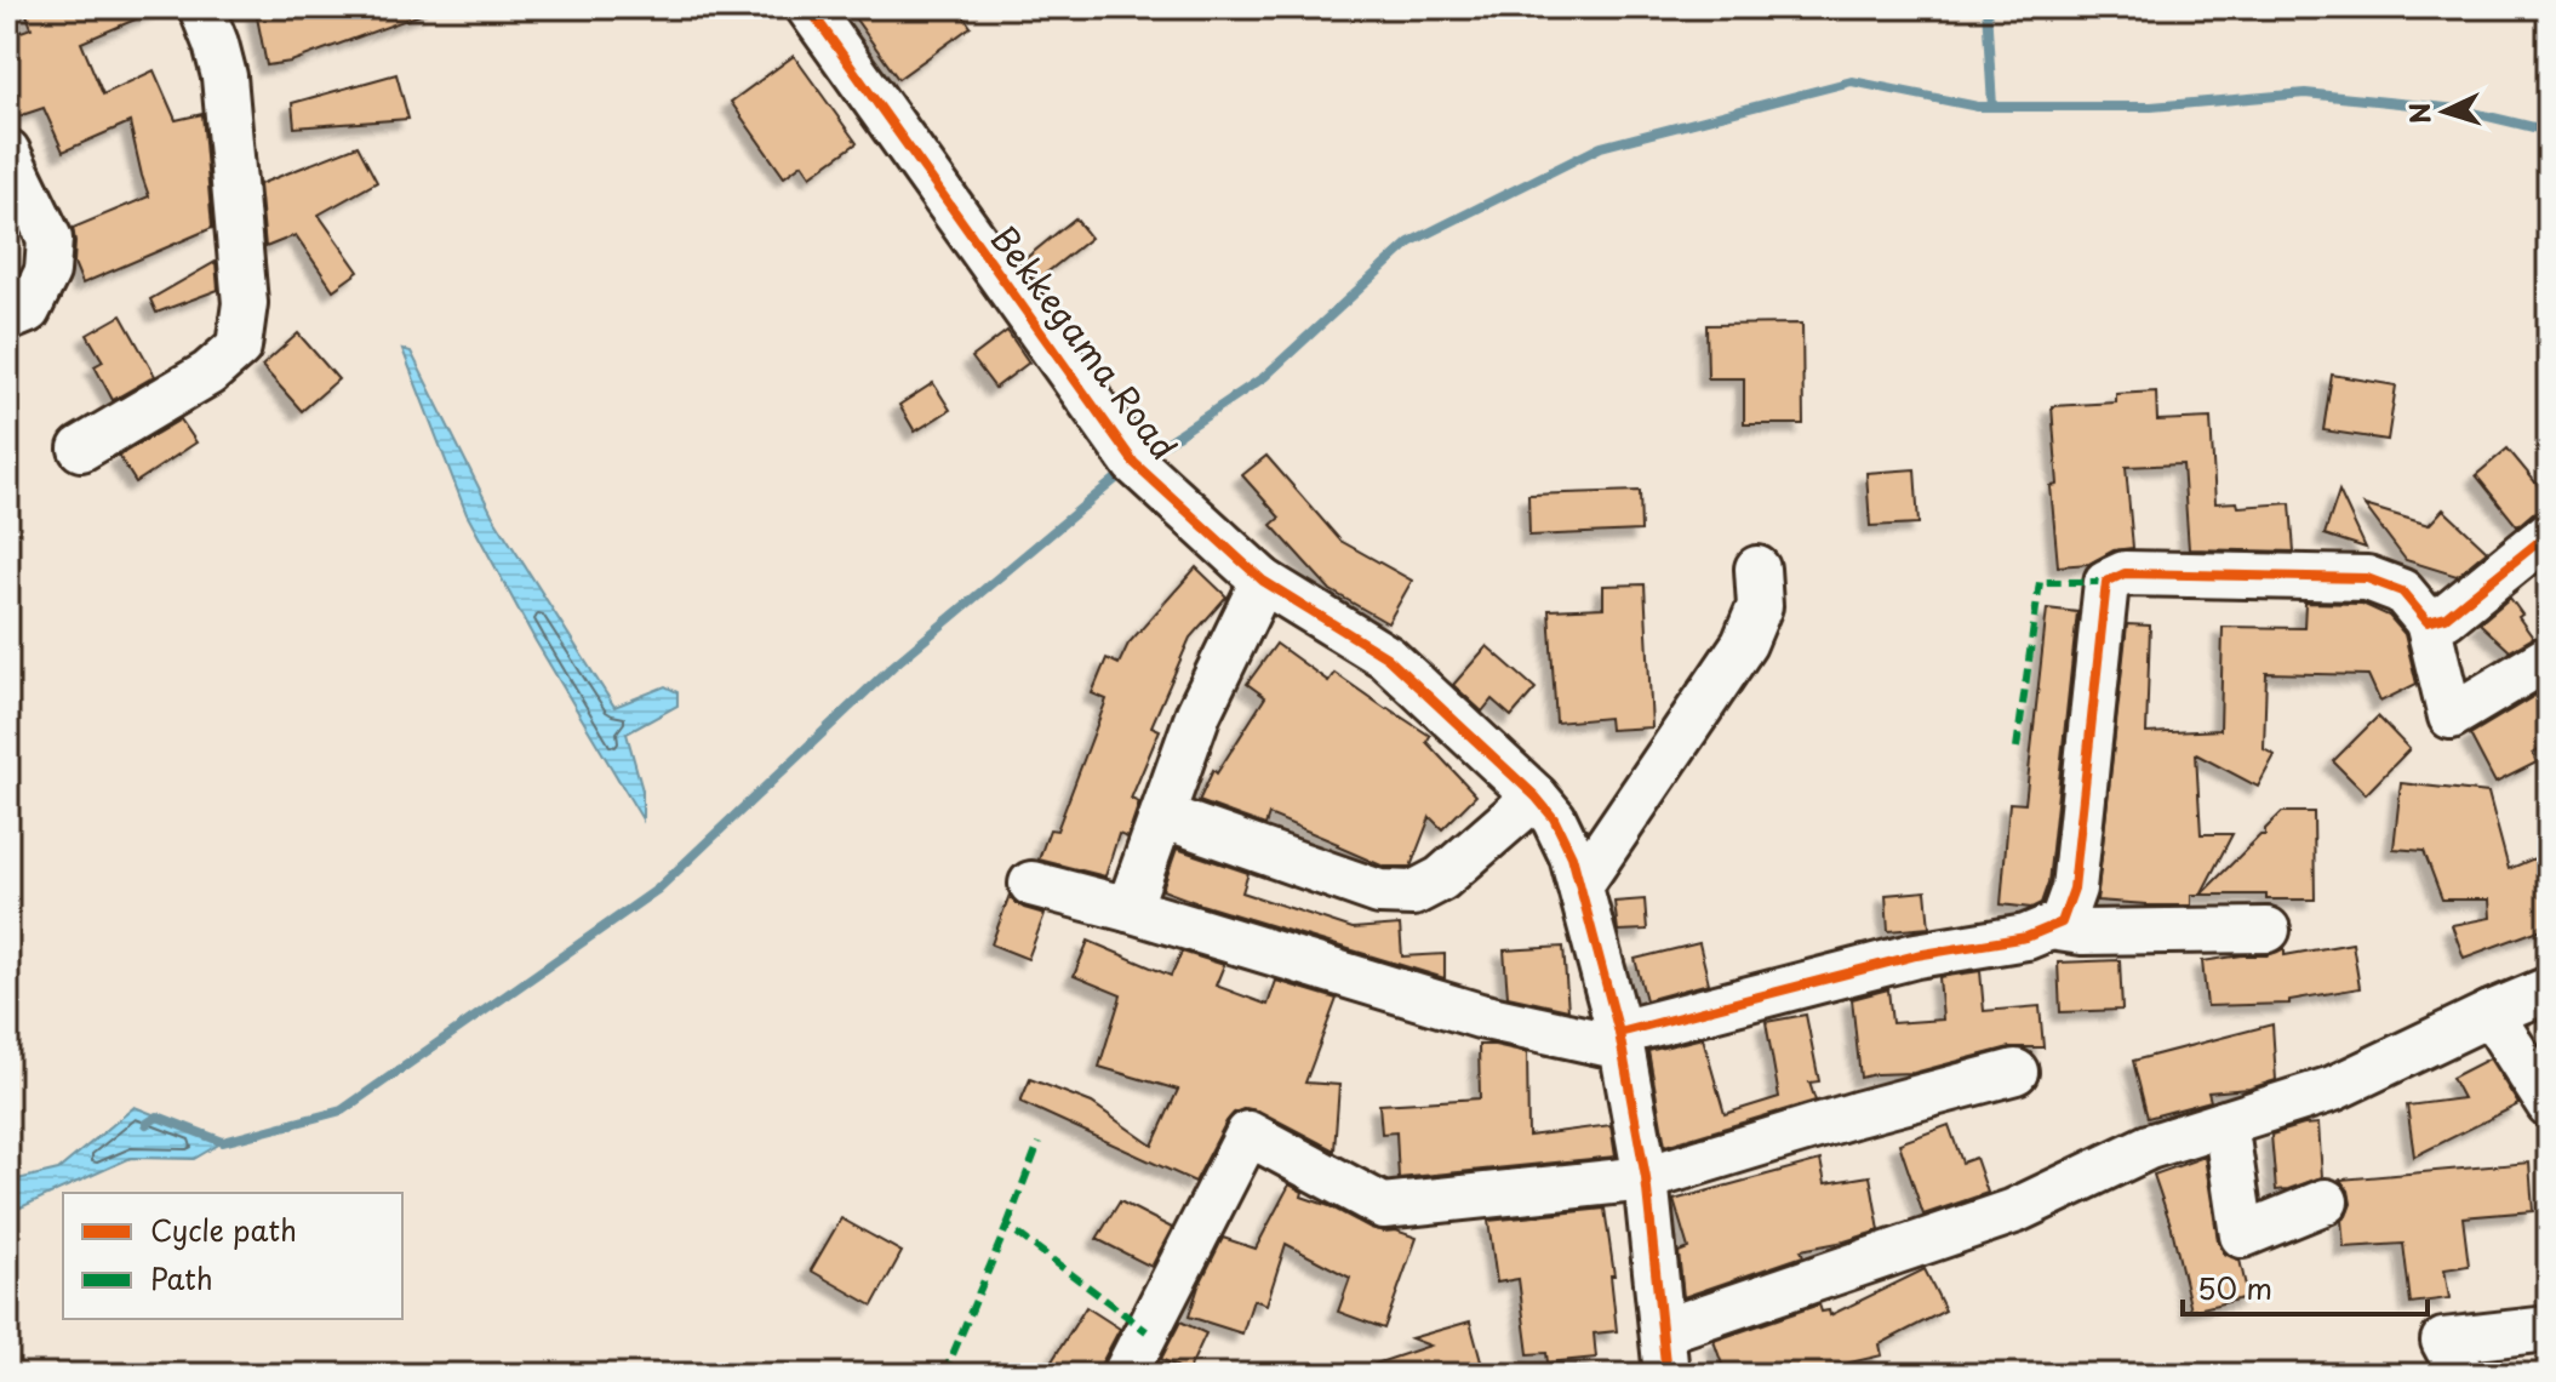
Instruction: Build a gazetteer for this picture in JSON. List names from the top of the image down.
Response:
{
  "streets": {
    "street": ["Bekkegama Road"]
  },
  "legend": ["Cycle path", "Path"],
  "scale_bar": "50 m",
  "north": "left"
}
